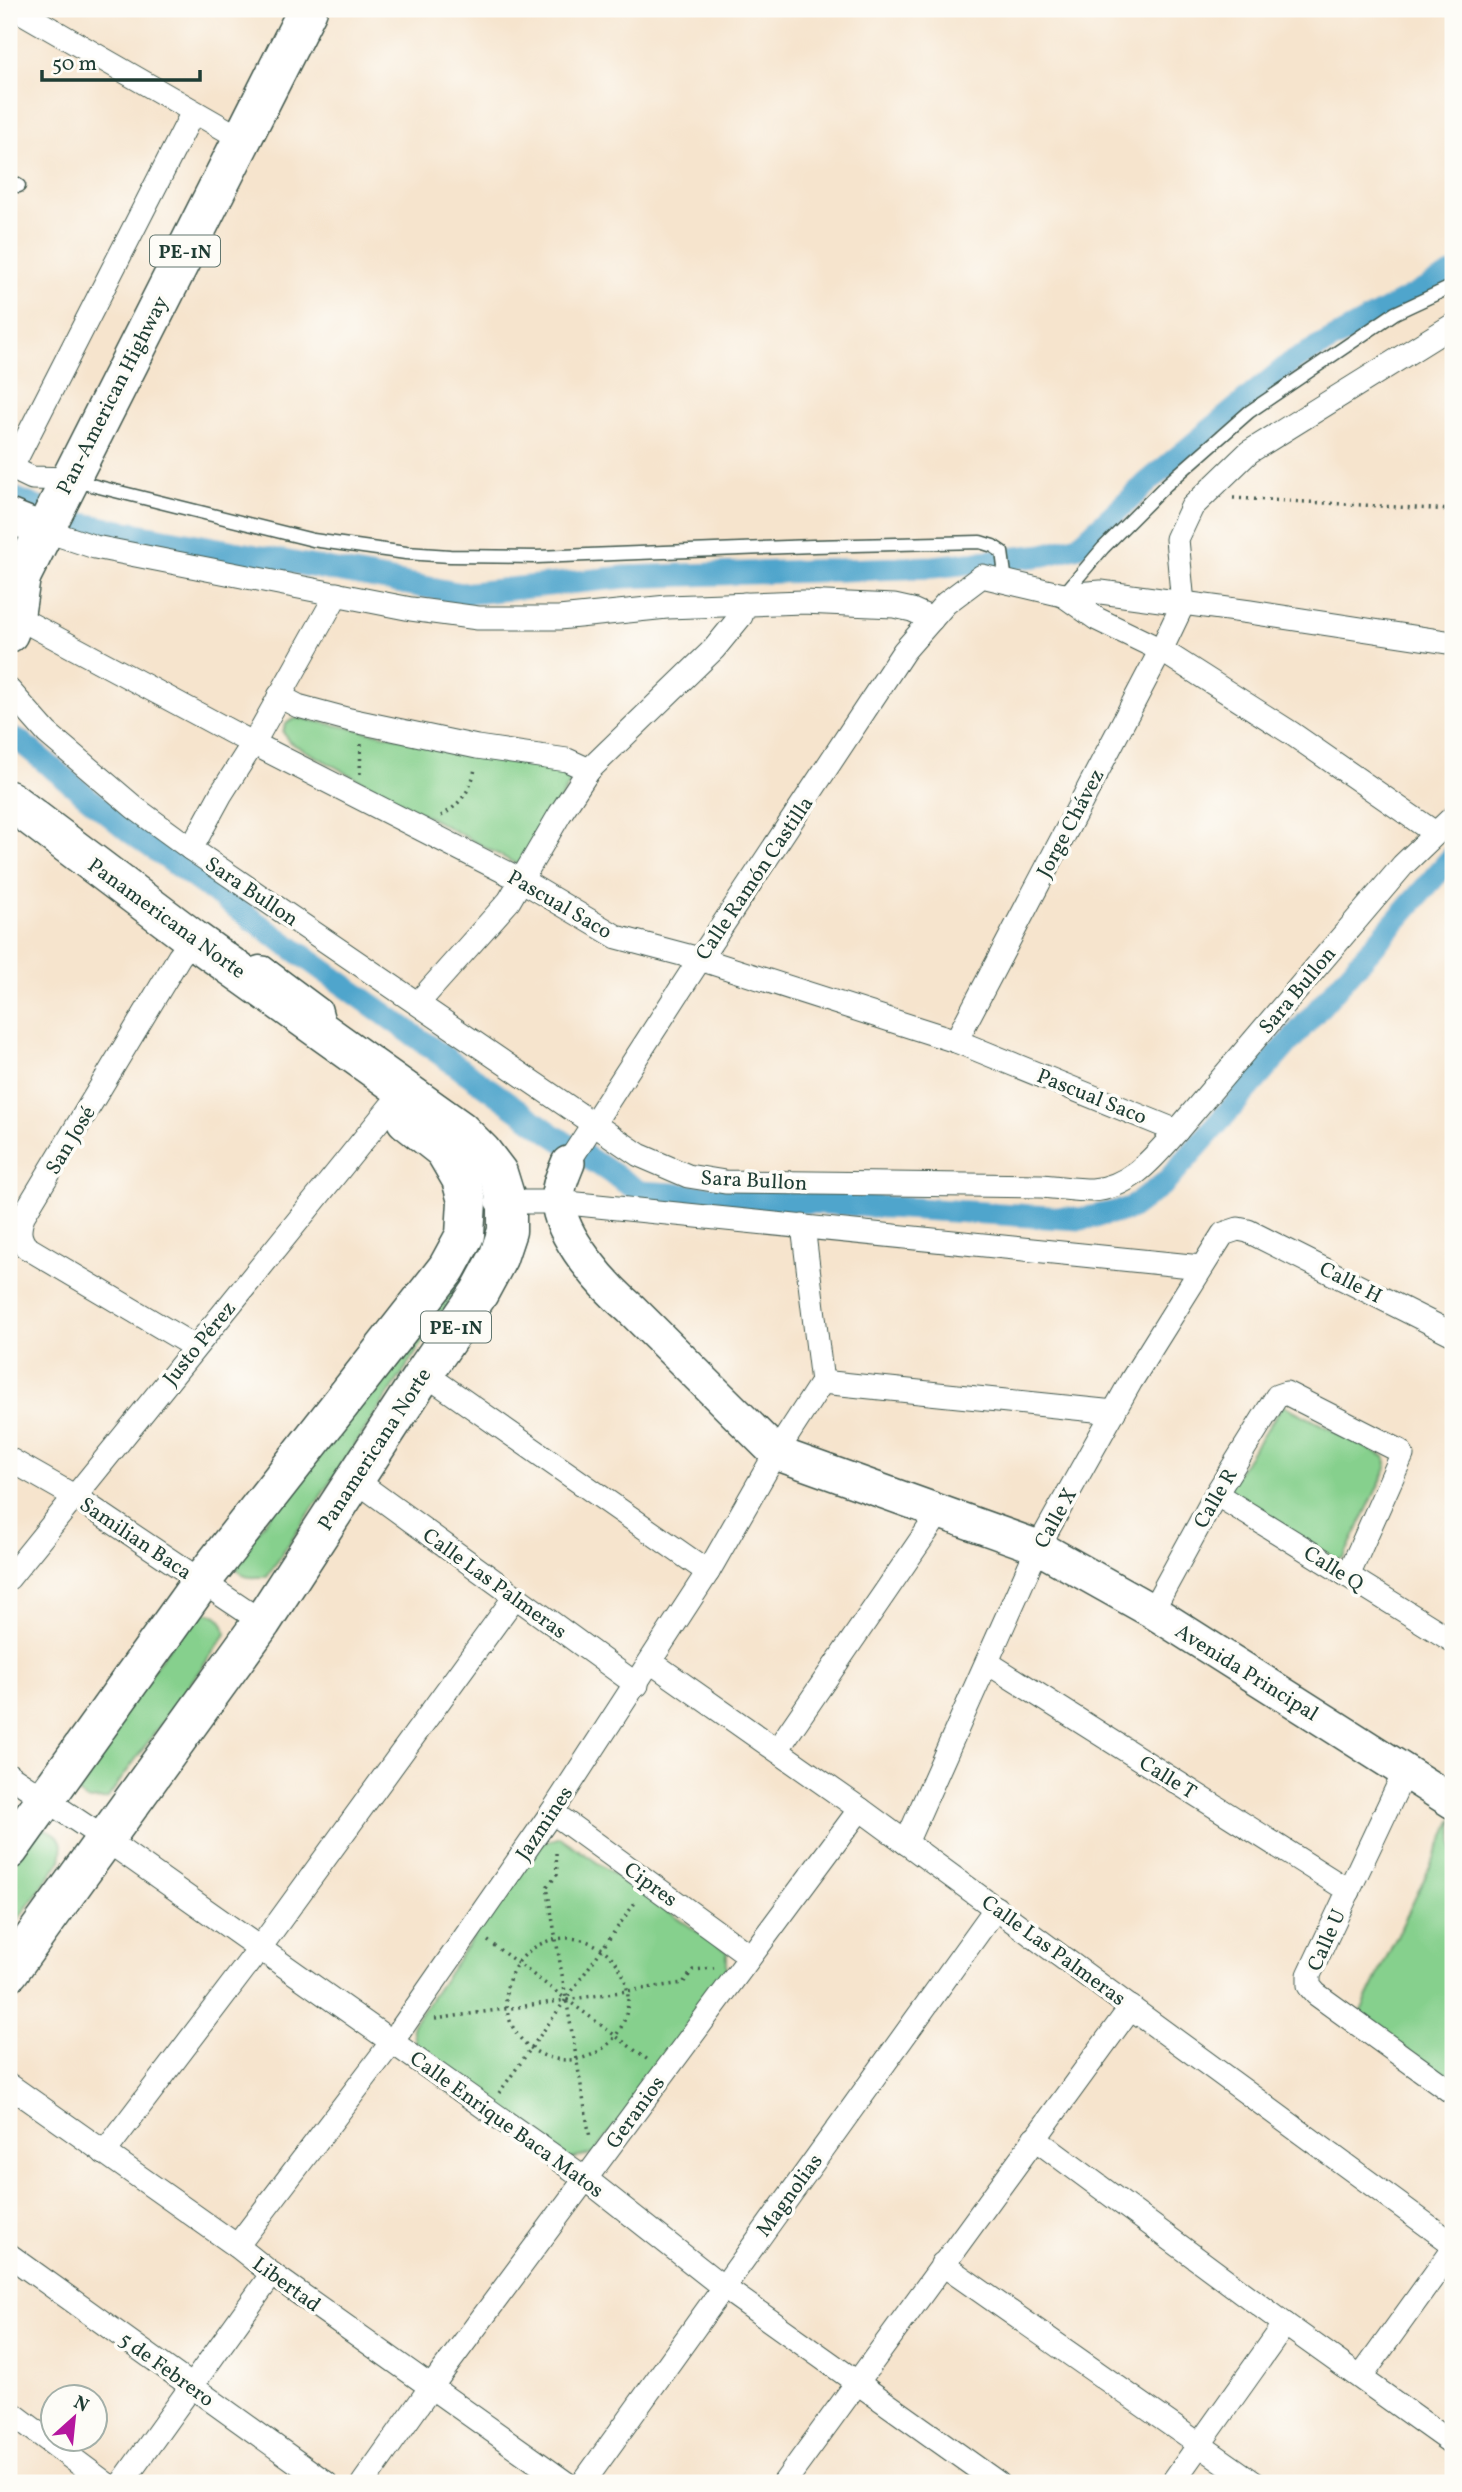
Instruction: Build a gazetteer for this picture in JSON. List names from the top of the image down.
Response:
{
  "streets": {
    "highway": ["PE-1N", "Pan-American Highway", "Panamericana Norte"],
    "street": [
      "Jorge Chávez",
      "Calle Ramón Castilla",
      "Sara Bullon",
      "Pascual Saco",
      "San José",
      "Calle H",
      "Justo Pérez",
      "Calle R",
      "Calle X",
      "Samilian Baca",
      "Calle Q",
      "Calle Las Palmeras",
      "Avenida Principal",
      "Calle T",
      "Jazmines",
      "Cipres",
      "Calle U",
      "Geranios",
      "Calle Enrique Baca Matos",
      "Magnolias",
      "Libertad",
      "5 de Febrero"
    ]
  },
  "crossings": [
    ["Pan-American Highway", "Pascual Saco"],
    ["Jorge Chávez", "Pascual Saco"],
    ["Calle Ramón Castilla", "Sara Bullon"],
    ["Calle Ramón Castilla", "Pascual Saco"],
    ["Sara Bullon", "Pascual Saco"],
    ["Panamericana Norte", "San José"],
    ["Panamericana Norte", "Justo Pérez"],
    ["Panamericana Norte", "Samilian Baca"],
    ["Panamericana Norte", "Calle Las Palmeras"],
    ["Panamericana Norte", "Calle Enrique Baca Matos"],
    ["San José", "Justo Pérez"],
    ["Calle H", "Calle X"],
    ["Justo Pérez", "Samilian Baca"],
    ["Calle R", "Calle Q"],
    ["Calle R", "Avenida Principal"],
    ["Calle X", "Calle Las Palmeras"],
    ["Calle X", "Avenida Principal"],
    ["Calle X", "Calle T"],
    ["Calle Las Palmeras", "Jazmines"],
    ["Calle Las Palmeras", "Geranios"],
    ["Calle Las Palmeras", "Magnolias"],
    ["Avenida Principal", "Jazmines"],
    ["Avenida Principal", "Calle U"],
    ["Calle T", "Calle U"],
    ["Jazmines", "Cipres"],
    ["Jazmines", "Calle Enrique Baca Matos"],
    ["Jazmines", "Libertad"],
    ["Cipres", "Geranios"],
    ["Geranios", "Calle Enrique Baca Matos"],
    ["Geranios", "Libertad"],
    ["Calle Enrique Baca Matos", "Magnolias"]
  ],
  "scale_bar": "50 m",
  "north": "top right"
}
